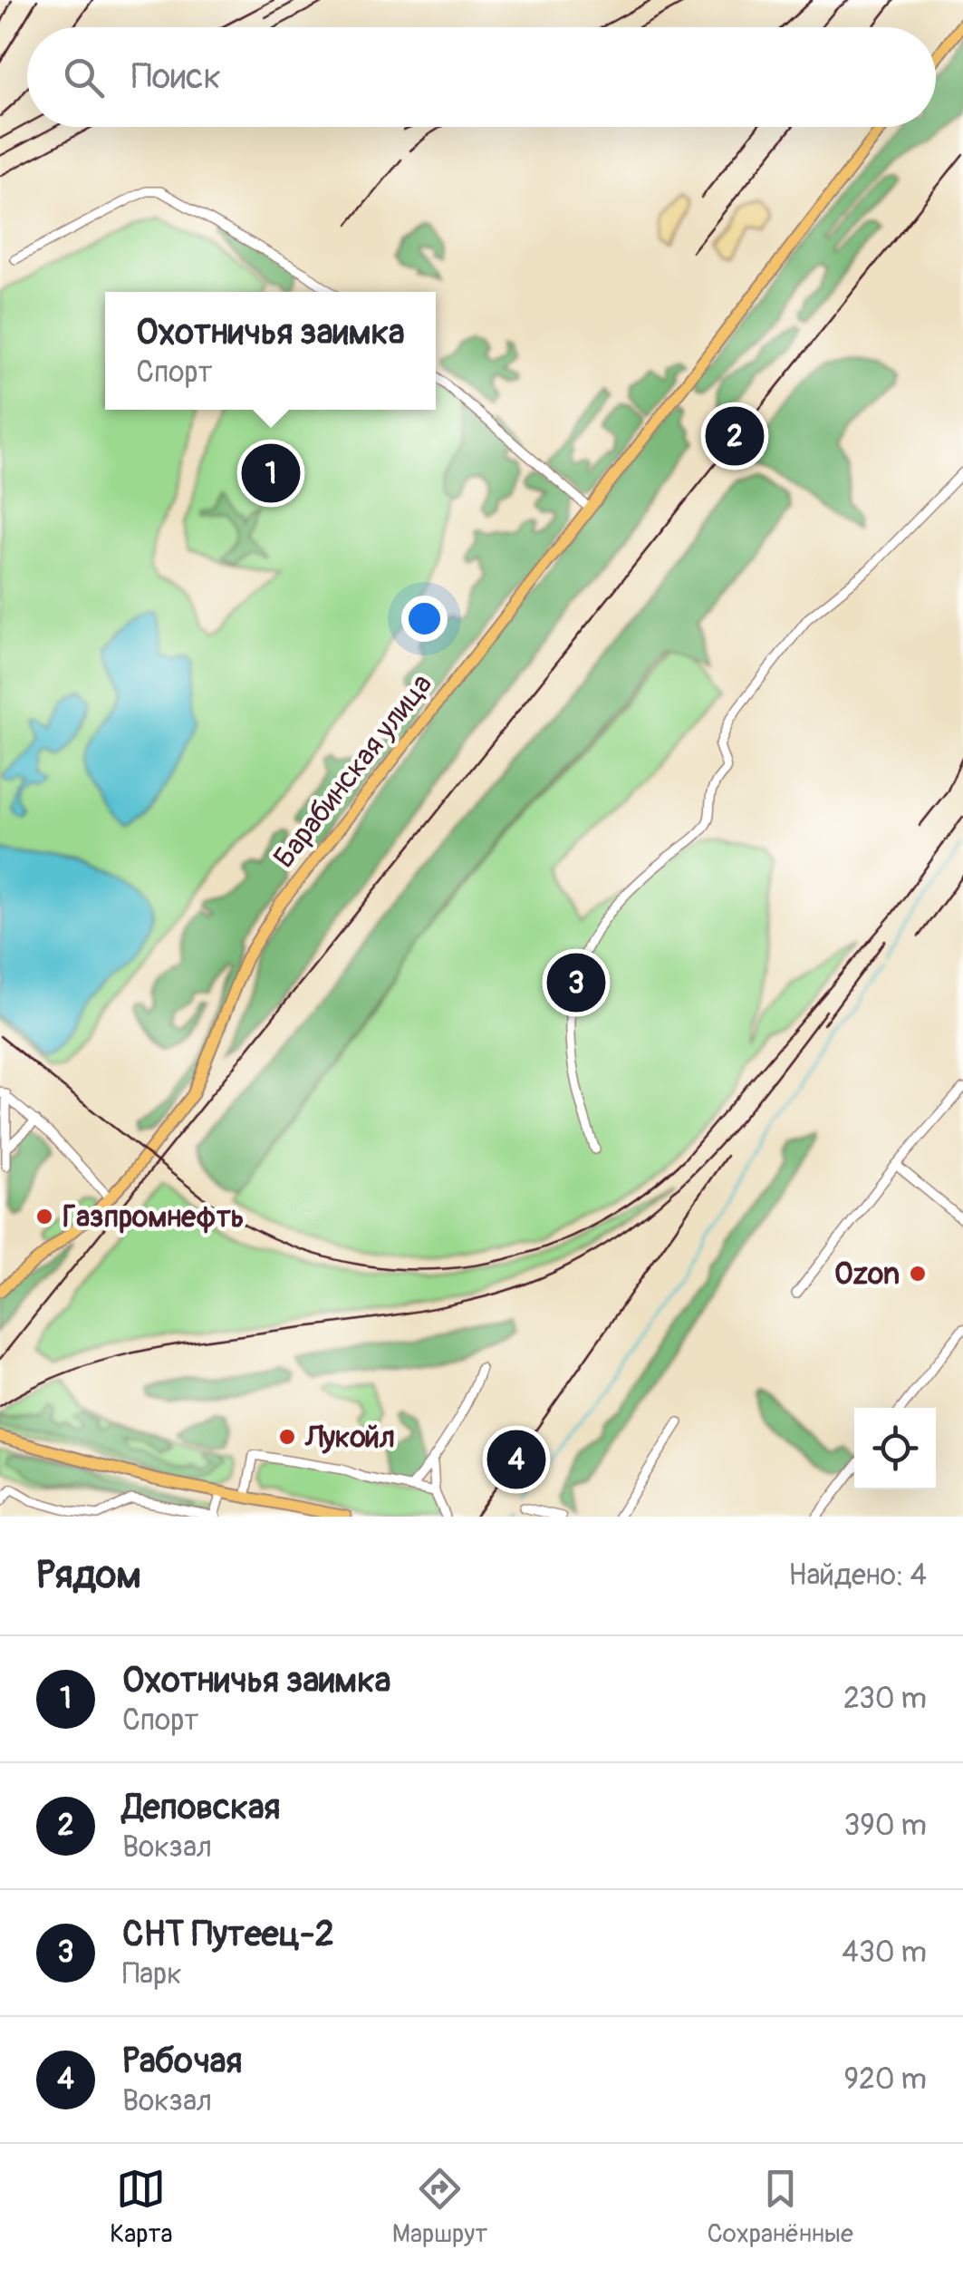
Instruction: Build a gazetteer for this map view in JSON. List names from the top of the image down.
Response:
{
  "streets": {
    "main road": ["Барабинская улица"]
  },
  "places": ["Газпромнефть", "Ozon", "Лукойл"],
  "page": {
    "search": "Поиск",
    "popup": ["Охотничья заимка", "Спорт"],
    "pins": [
      "2",
      "1",
      "3",
      "4"
    ],
    "heading": ["Рядом", "Найдено: 4"],
    "list": [
      {
        "mark": "1",
        "name": "Охотничья заимка",
        "note": "Спорт",
        "value": "230 m"
      },
      {
        "mark": "2",
        "name": "Деповская",
        "note": "Вокзал",
        "value": "390 m"
      },
      {
        "mark": "3",
        "name": "СНТ Путеец-2",
        "note": "Парк",
        "value": "430 m"
      },
      {
        "mark": "4",
        "name": "Рабочая",
        "note": "Вокзал",
        "value": "920 m"
      }
    ],
    "nav": ["Карта", "Маршрут", "Сохранённые"]
  }
}
